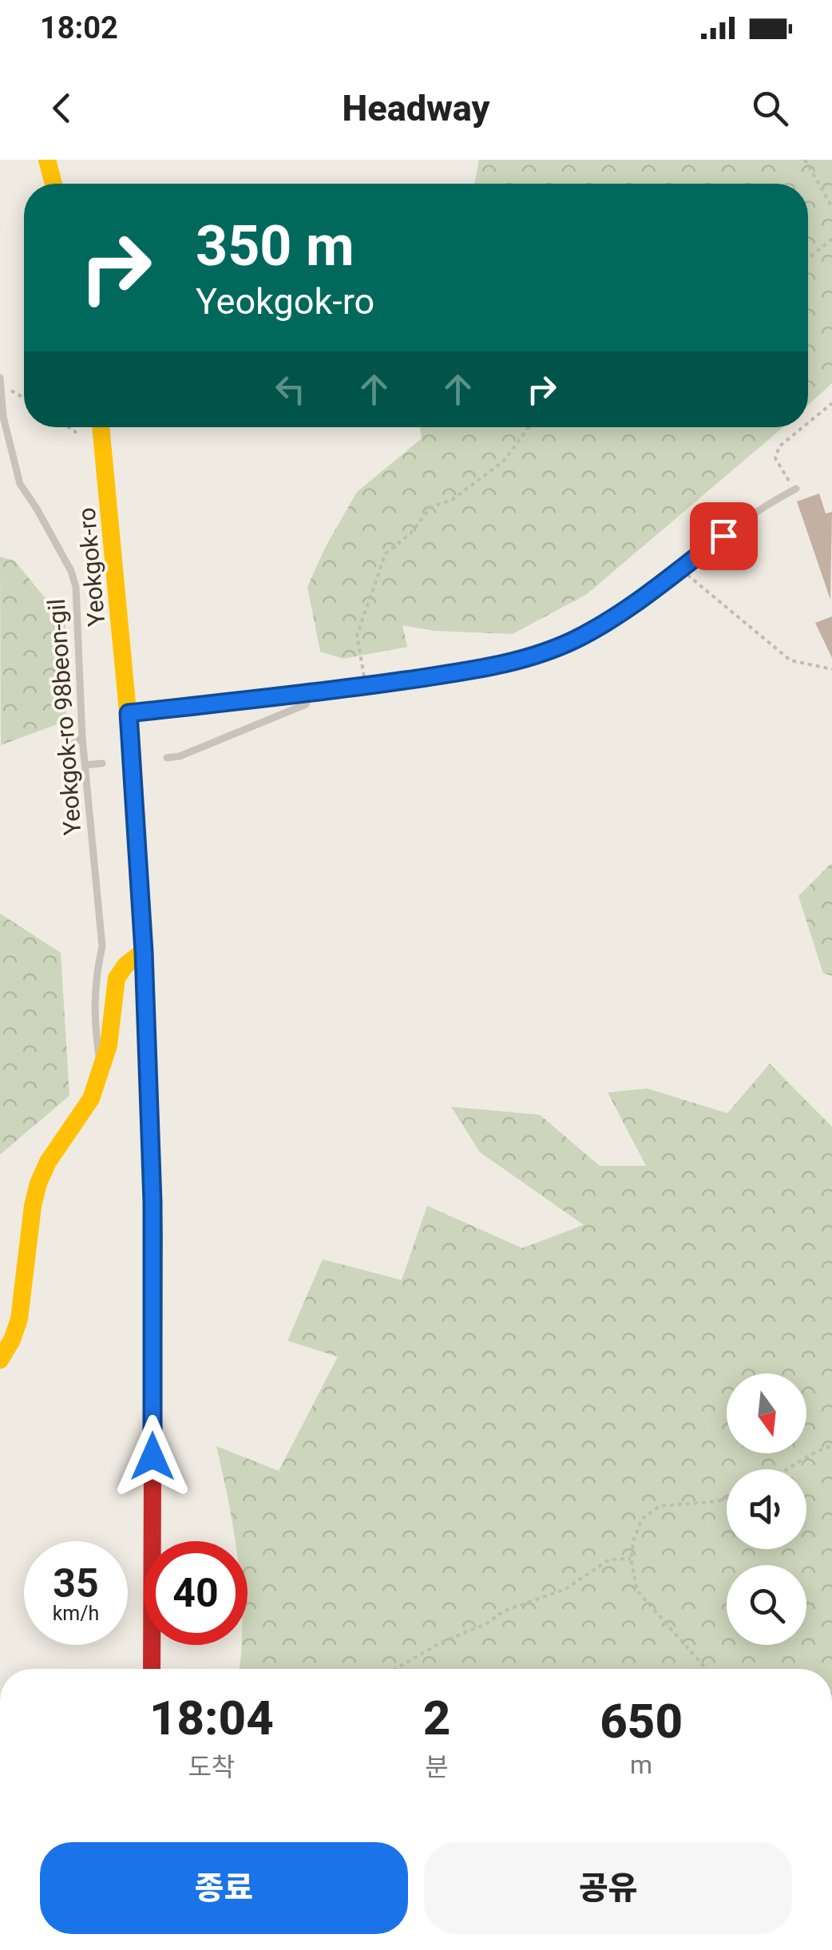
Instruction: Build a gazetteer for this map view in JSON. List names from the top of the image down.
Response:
{
  "streets": {
    "street": ["Yeokgok-ro"],
    "lane": ["Yeokgok-ro 98beon-gil"]
  },
  "north": "bottom",
  "page": {
    "status": "18:02",
    "header": "Headway",
    "turn": ["350 m", "Yeokgok-ro"],
    "speed": "35 km/h",
    "limit": "40",
    "eta": [
      "18:04",
      "도착",
      "2",
      "분",
      "650",
      "m"
    ],
    "buttons": ["종료", "공유"]
  }
}
